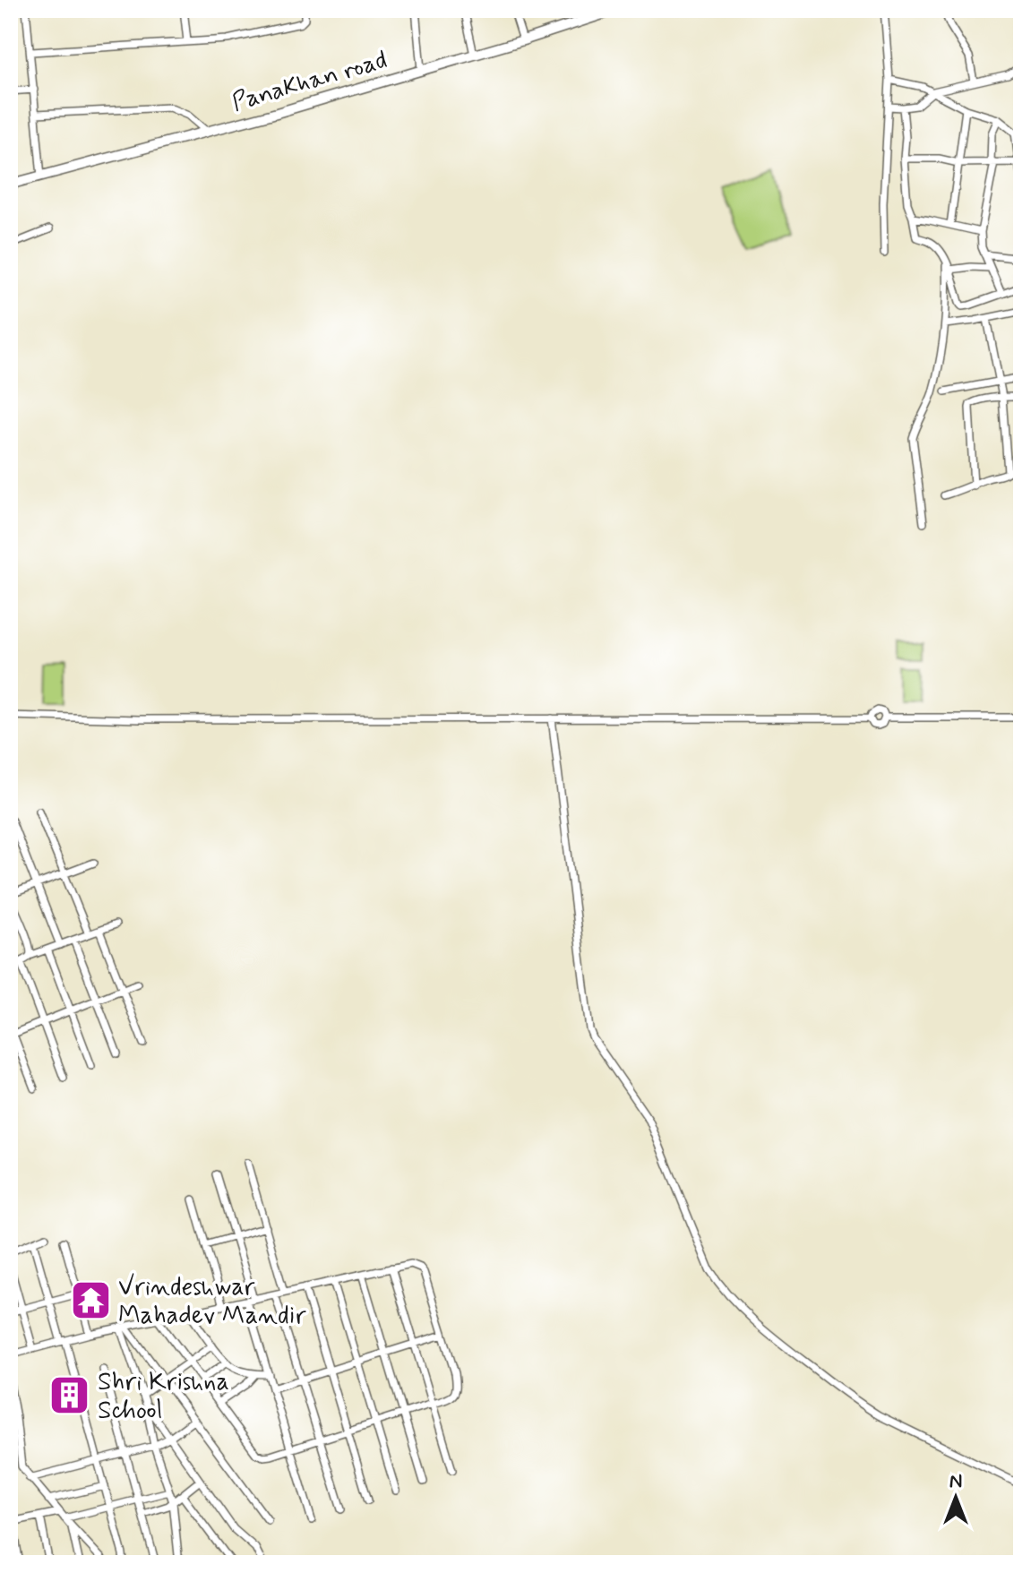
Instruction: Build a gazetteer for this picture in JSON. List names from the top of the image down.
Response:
{
  "streets": {
    "street": ["PanaKhan road"]
  },
  "places": {
    "temple": ["Vrindeshwar Mahadev Mandir"],
    "building": ["Shri Krishna School"]
  },
  "north": "top"
}
